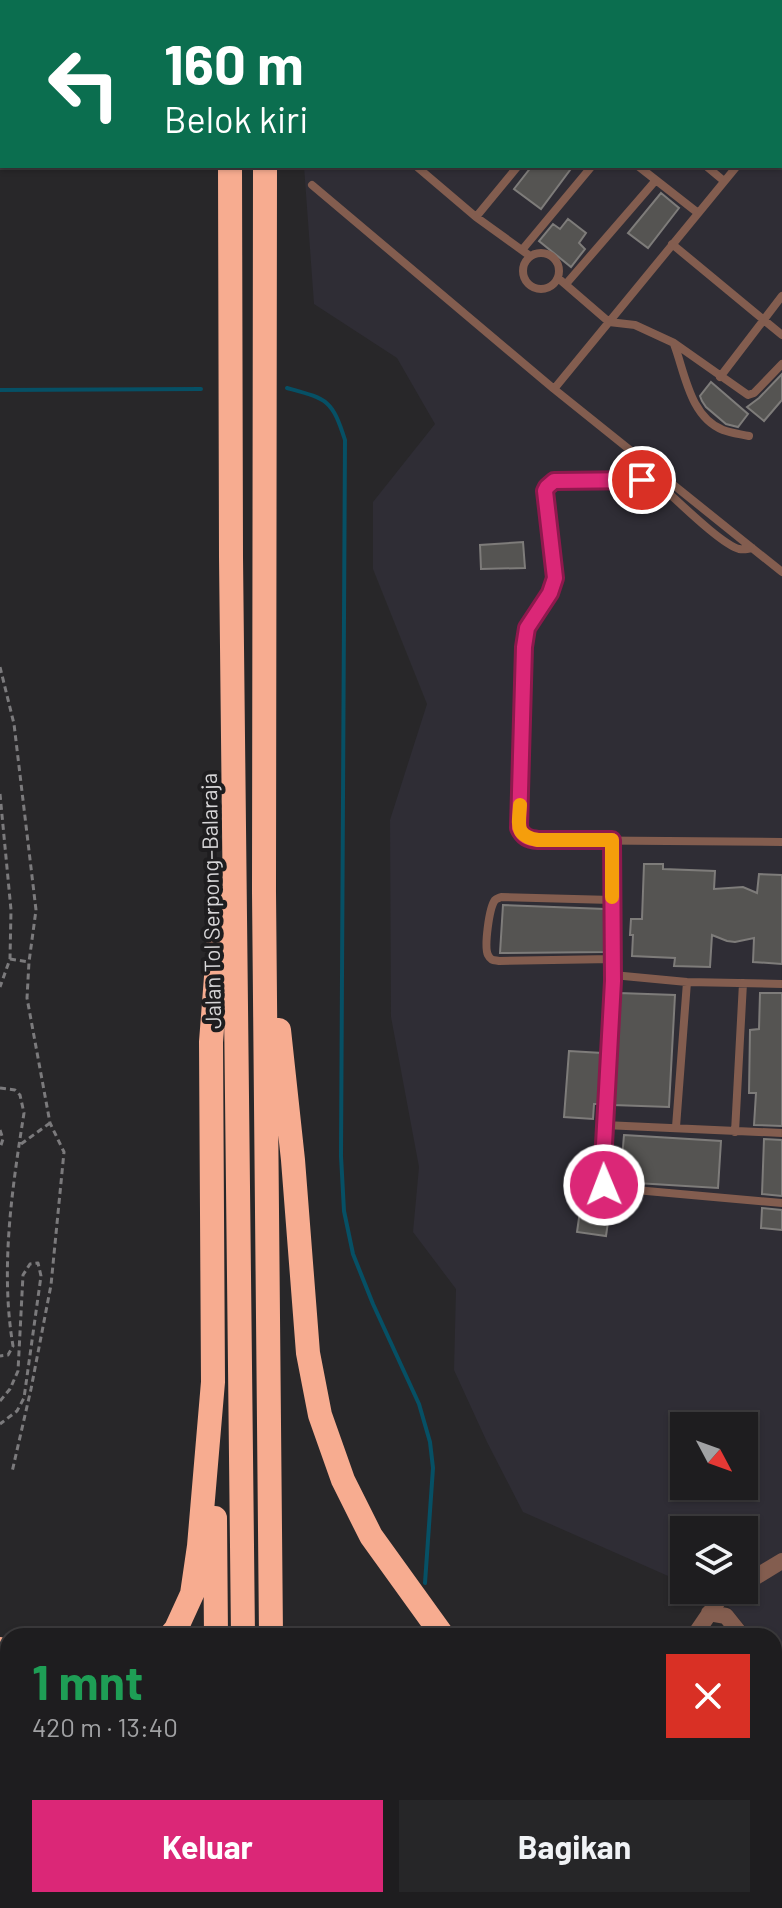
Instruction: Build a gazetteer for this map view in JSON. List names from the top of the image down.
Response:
{
  "streets": {
    "highway": ["Jalan Tol Serpong–Balaraja"]
  },
  "north": "bottom right",
  "page": {
    "turn": ["160 m", "Belok kiri"],
    "heading": ["1 mnt", "420 m · 13:40"],
    "buttons": ["Keluar", "Bagikan"]
  }
}
